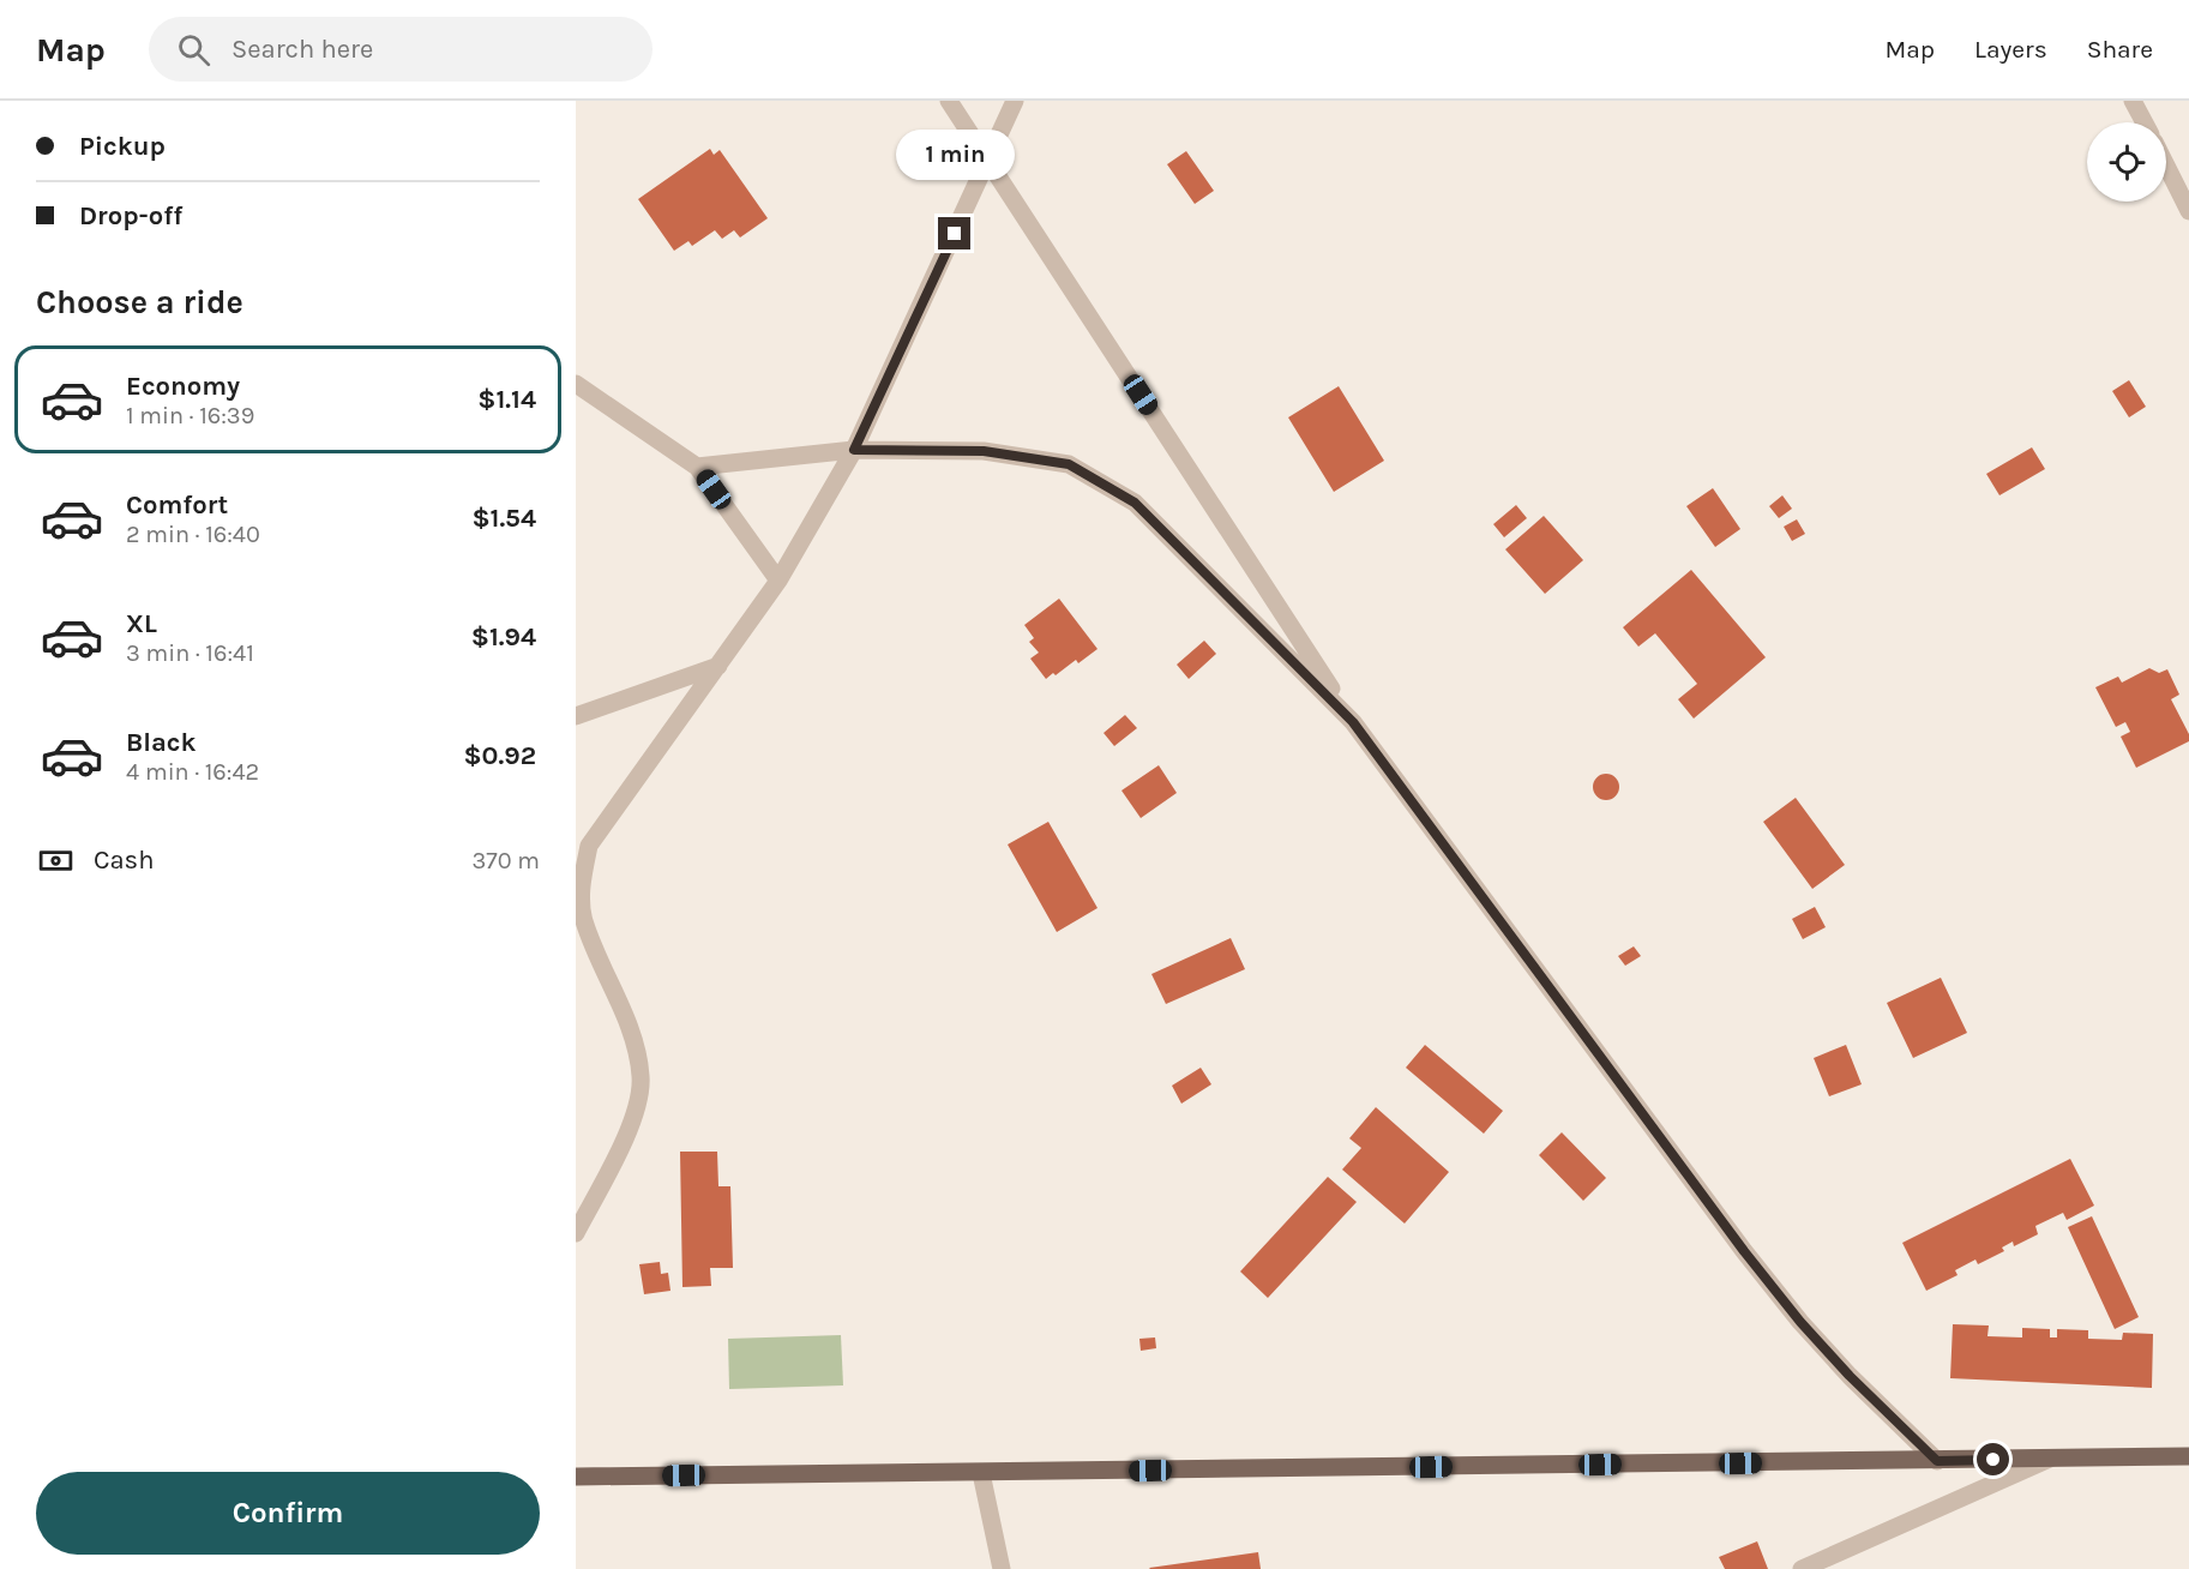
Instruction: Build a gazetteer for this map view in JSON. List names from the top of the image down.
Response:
{
  "page": {
    "header": "Map",
    "search": "Search here",
    "nav": ["Map", "Layers", "Share"],
    "banner": ["Pickup", "Drop-off"],
    "bubble": "1 min",
    "heading": "Choose a ride",
    "list": [
      {
        "name": "Economy",
        "note": "1 min · 16:39",
        "value": "$1.14"
      },
      {
        "name": "Comfort",
        "note": "2 min · 16:40",
        "value": "$1.54"
      },
      {
        "name": "XL",
        "note": "3 min · 16:41",
        "value": "$1.94"
      },
      {
        "name": "Black",
        "note": "4 min · 16:42",
        "value": "$0.92"
      }
    ],
    "pay": ["Cash", "370 m"],
    "buttons": "Confirm"
  }
}
